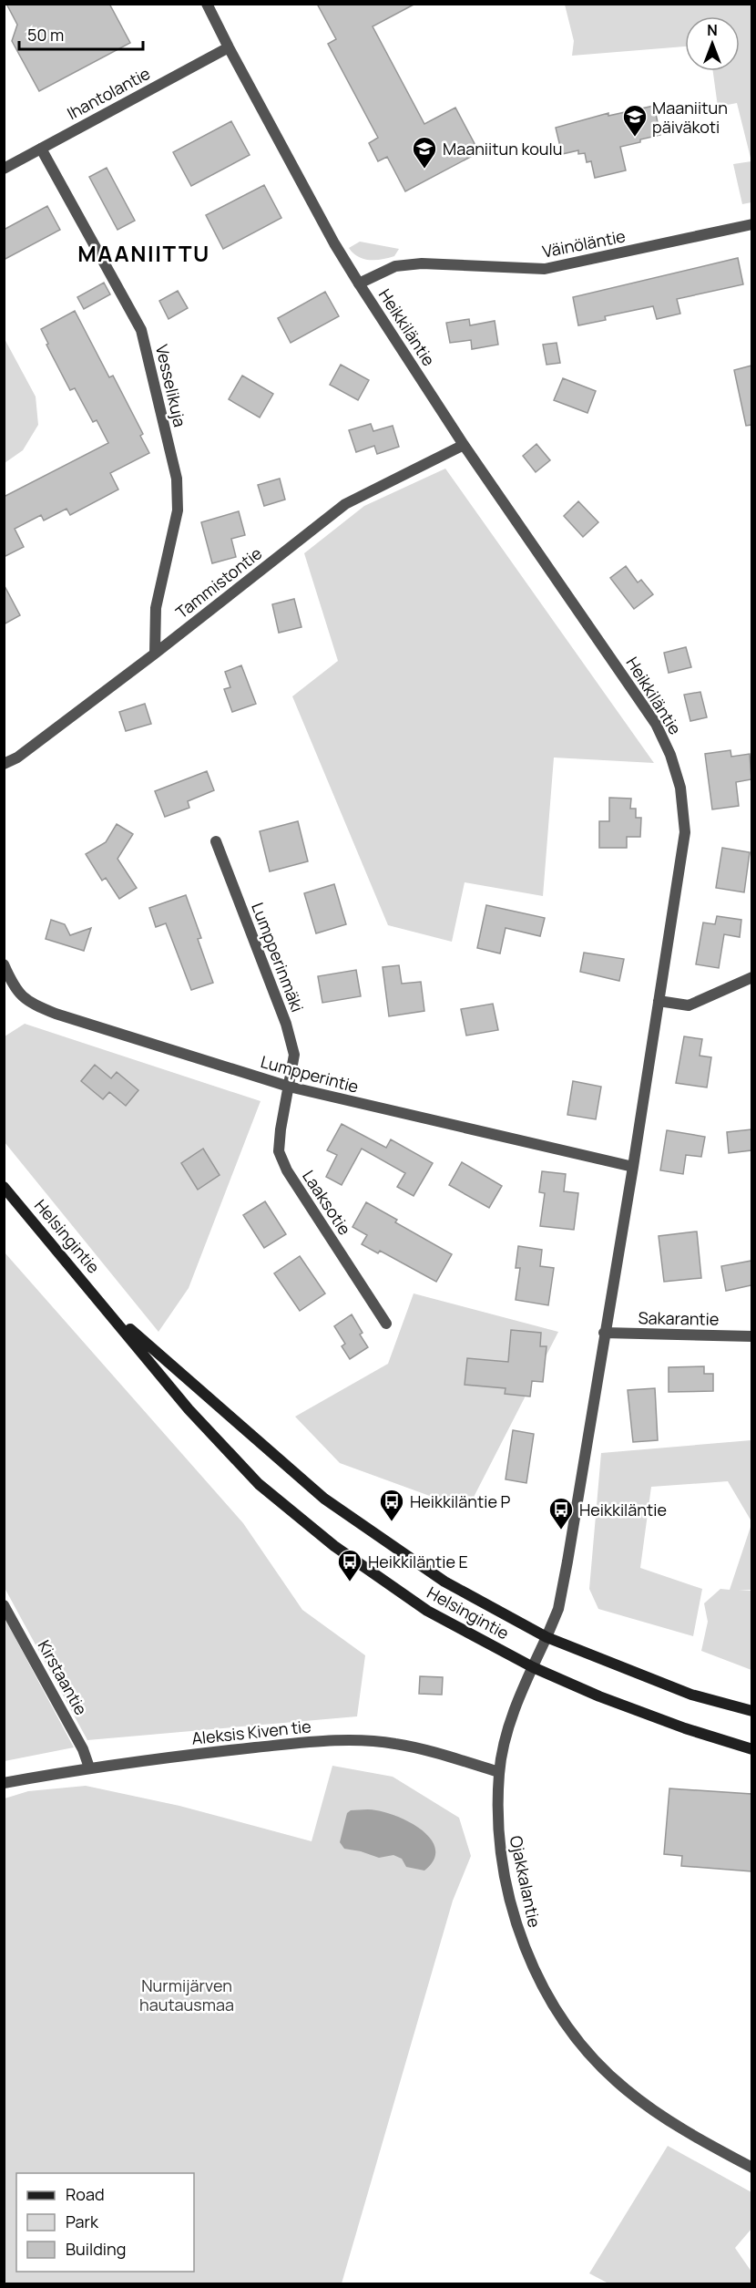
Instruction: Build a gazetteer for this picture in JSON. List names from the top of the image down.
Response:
{
  "streets": {
    "main road": ["Helsingintie"],
    "street": [
      "Ihantolantie",
      "Väinöläntie",
      "Heikkiläntie",
      "Vesselikuja",
      "Tammistontie",
      "Lumpperinmäki",
      "Lumpperintie",
      "Laaksotie",
      "Sakarantie",
      "Kirstaantie",
      "Aleksis Kiven tie",
      "Ojakkalantie"
    ]
  },
  "crossings": [
    ["Ihantolantie", "Heikkiläntie"],
    ["Ihantolantie", "Vesselikuja"],
    ["Väinöläntie", "Heikkiläntie"],
    ["Heikkiläntie", "Tammistontie"],
    ["Heikkiläntie", "Lumpperintie"],
    ["Heikkiläntie", "Helsingintie"],
    ["Heikkiläntie", "Sakarantie"],
    ["Heikkiläntie", "Ojakkalantie"],
    ["Vesselikuja", "Tammistontie"],
    ["Lumpperinmäki", "Lumpperintie"],
    ["Lumpperinmäki", "Laaksotie"],
    ["Lumpperintie", "Laaksotie"],
    ["Helsingintie", "Ojakkalantie"],
    ["Kirstaantie", "Aleksis Kiven tie"],
    ["Aleksis Kiven tie", "Ojakkalantie"]
  ],
  "districts": ["MAANIITTU"],
  "parks": ["Nurmijärven hautausmaa"],
  "places": {
    "school or university": ["Maaniitun päiväkoti", "Maaniitun koulu"],
    "bus stop": ["Heikkiläntie P", "Heikkiläntie", "Heikkiläntie E"]
  },
  "legend": ["Road", "Park", "Building"],
  "scale_bar": "50 m",
  "north": "top"
}
